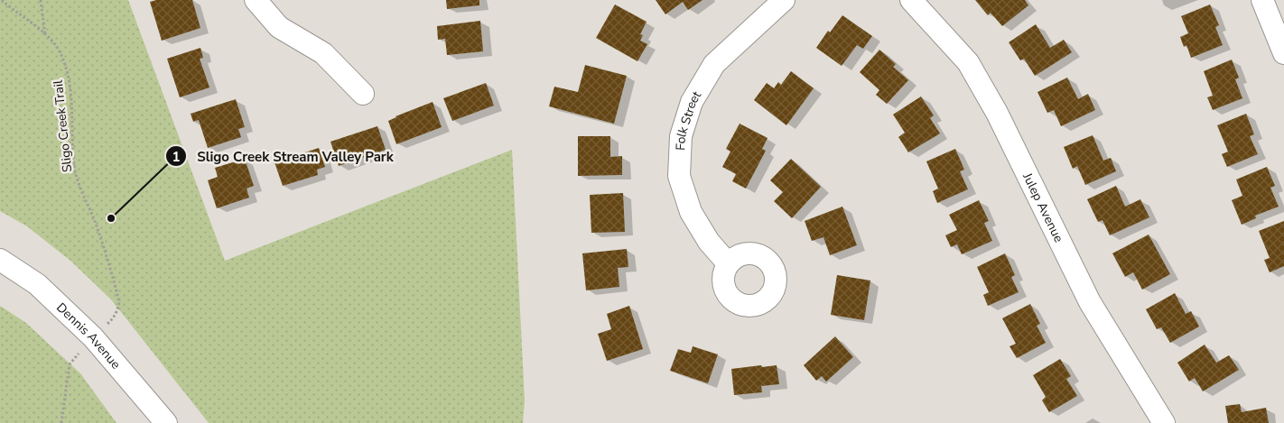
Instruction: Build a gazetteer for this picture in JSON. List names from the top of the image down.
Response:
{
  "streets": {
    "street": ["Folk Street", "Julep Avenue", "Dennis Avenue"],
    "path": ["Sligo Creek Trail"]
  },
  "places": ["Sligo Creek Stream Valley Park"]
}
